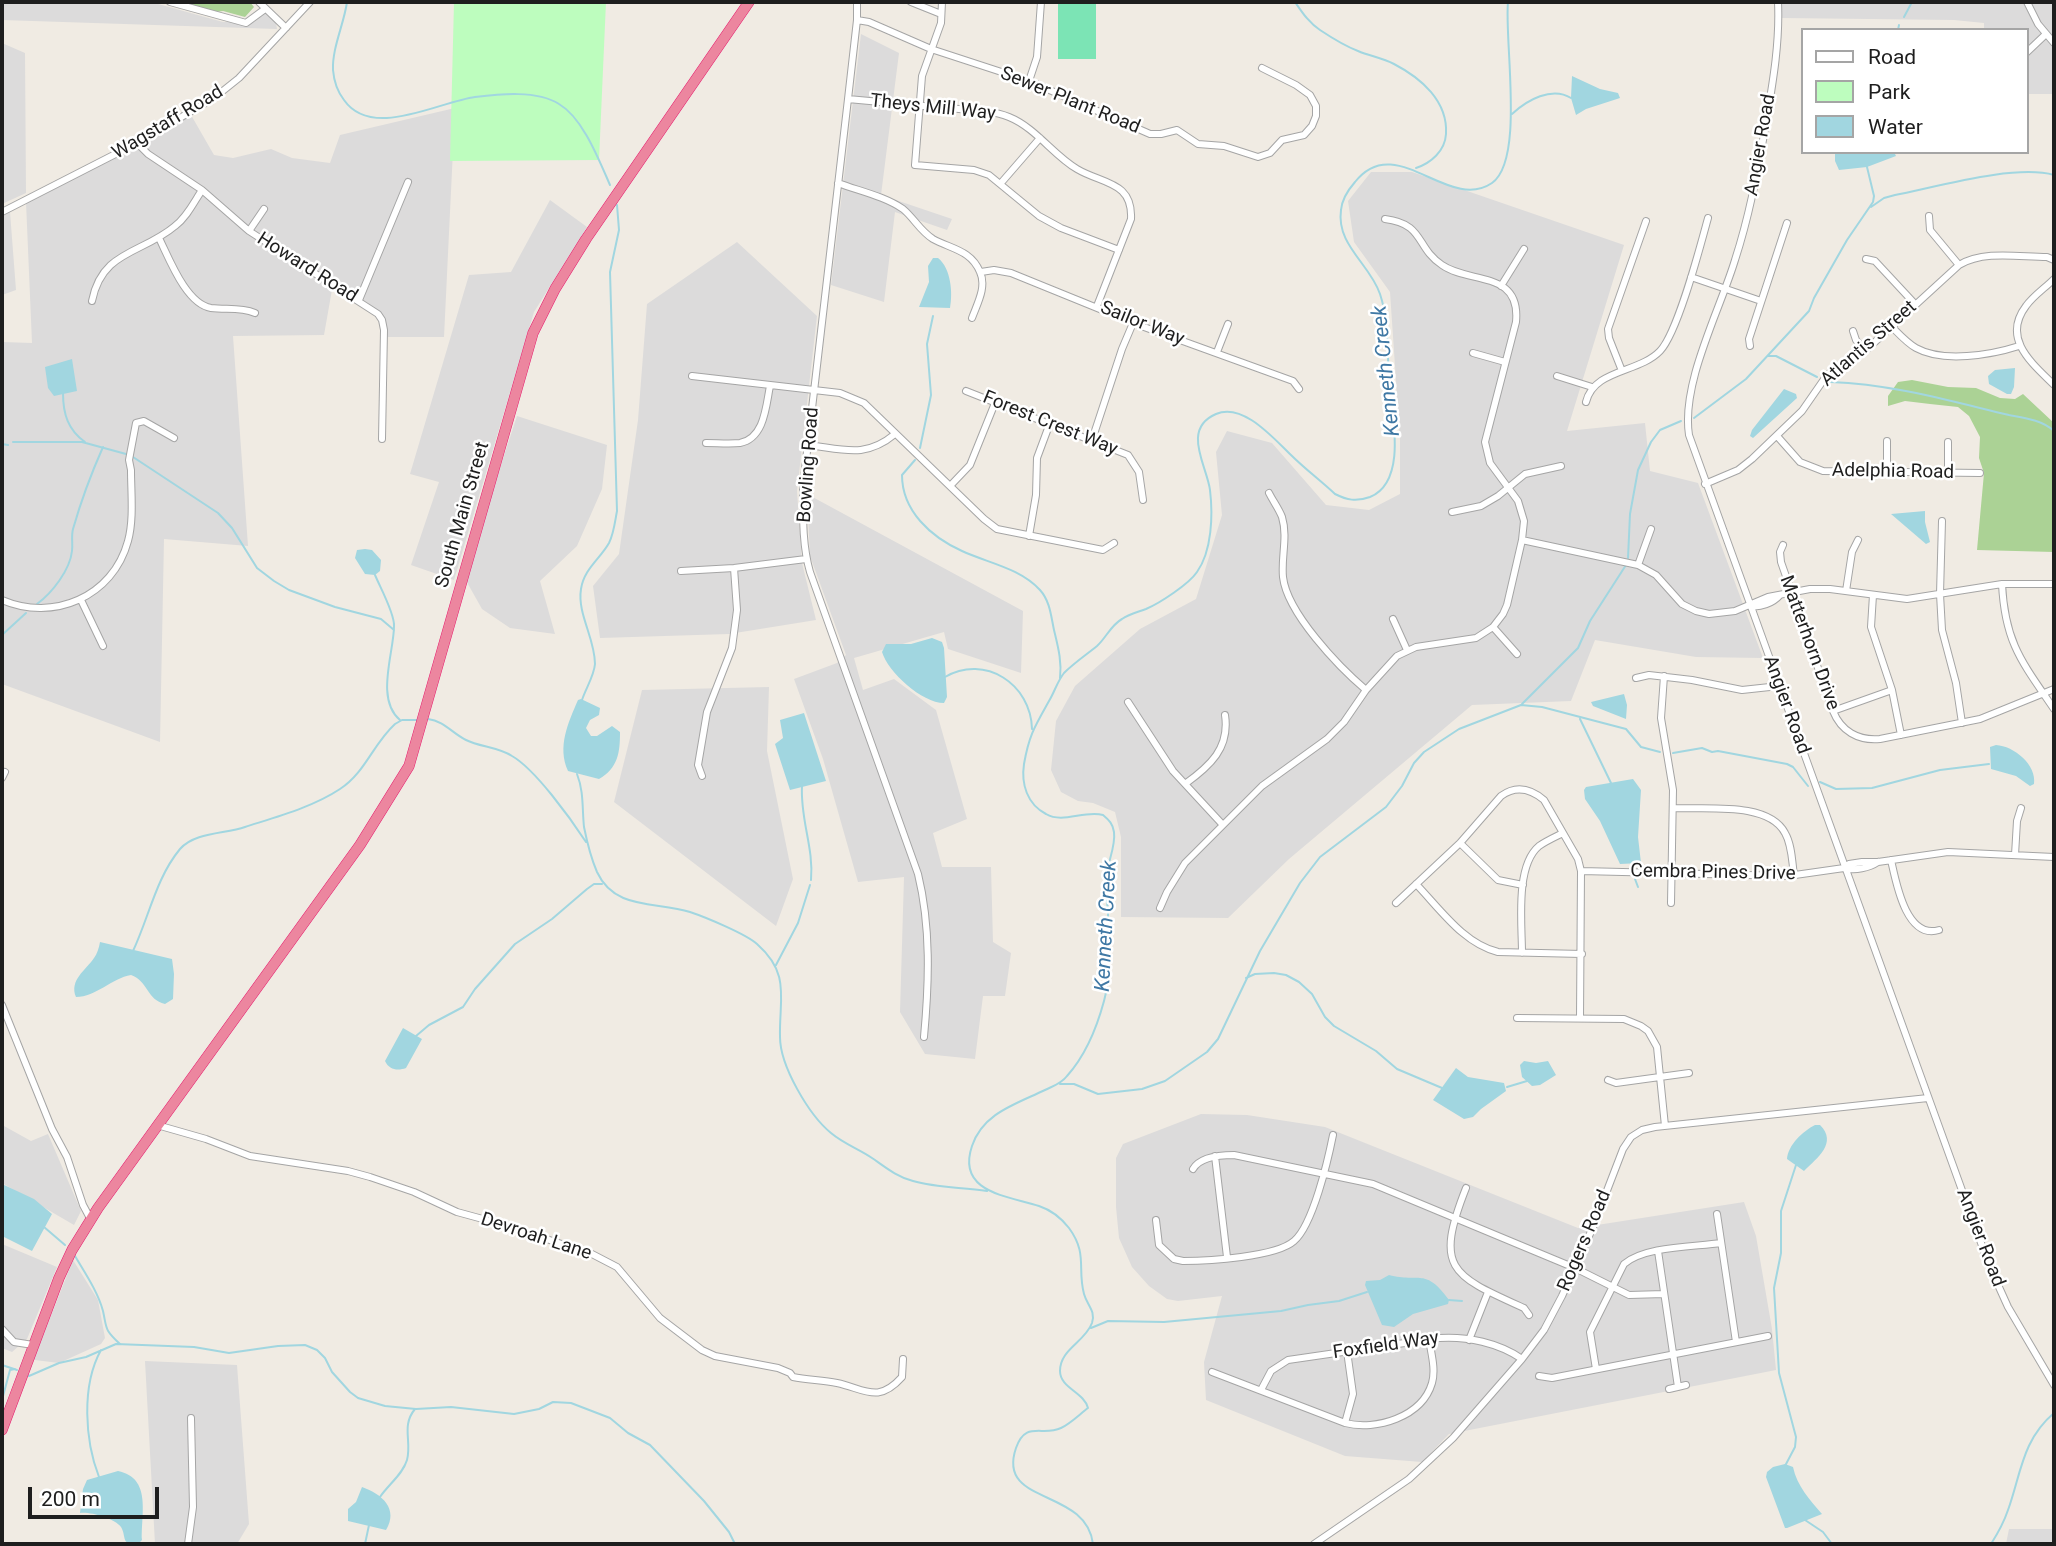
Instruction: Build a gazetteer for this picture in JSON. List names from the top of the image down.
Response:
{
  "streets": {
    "highway": ["South Main Street"],
    "street": [
      "Sewer Plant Road",
      "Theys Mill Way",
      "Wagstaff Road",
      "Angier Road",
      "Howard Road",
      "Sailor Way",
      "Atlantis Street",
      "Forest Crest Way",
      "Bowling Road",
      "Adelphia Road",
      "Matterhorn Drive",
      "Cembra Pines Drive",
      "Devroah Lane",
      "Rogers Road",
      "Foxfield Way"
    ]
  },
  "crossings": [
    ["Sewer Plant Road", "Bowling Road"],
    ["Theys Mill Way", "Sailor Way"],
    ["Theys Mill Way", "Bowling Road"],
    ["Wagstaff Road", "Howard Road"],
    ["Angier Road", "Atlantis Street"],
    ["Angier Road", "Cembra Pines Drive"],
    ["Angier Road", "Rogers Road"],
    ["Atlantis Street", "Adelphia Road"],
    ["South Main Street", "Devroah Lane"],
    ["Rogers Road", "Foxfield Way"]
  ],
  "water": ["Kenneth Creek"],
  "legend": ["Road", "Park", "Water"],
  "scale_bar": "200 m"
}
